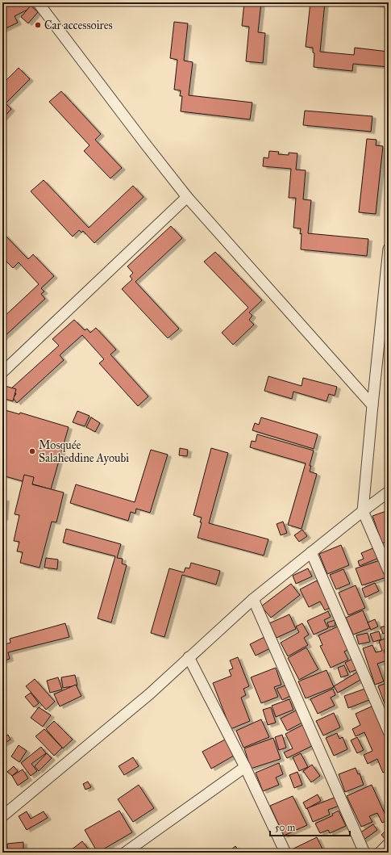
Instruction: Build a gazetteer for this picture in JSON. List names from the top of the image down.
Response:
{
  "places": ["Car accessoires", "Mosquée Salaheddine Ayoubi"],
  "scale_bar": "50 m"
}
